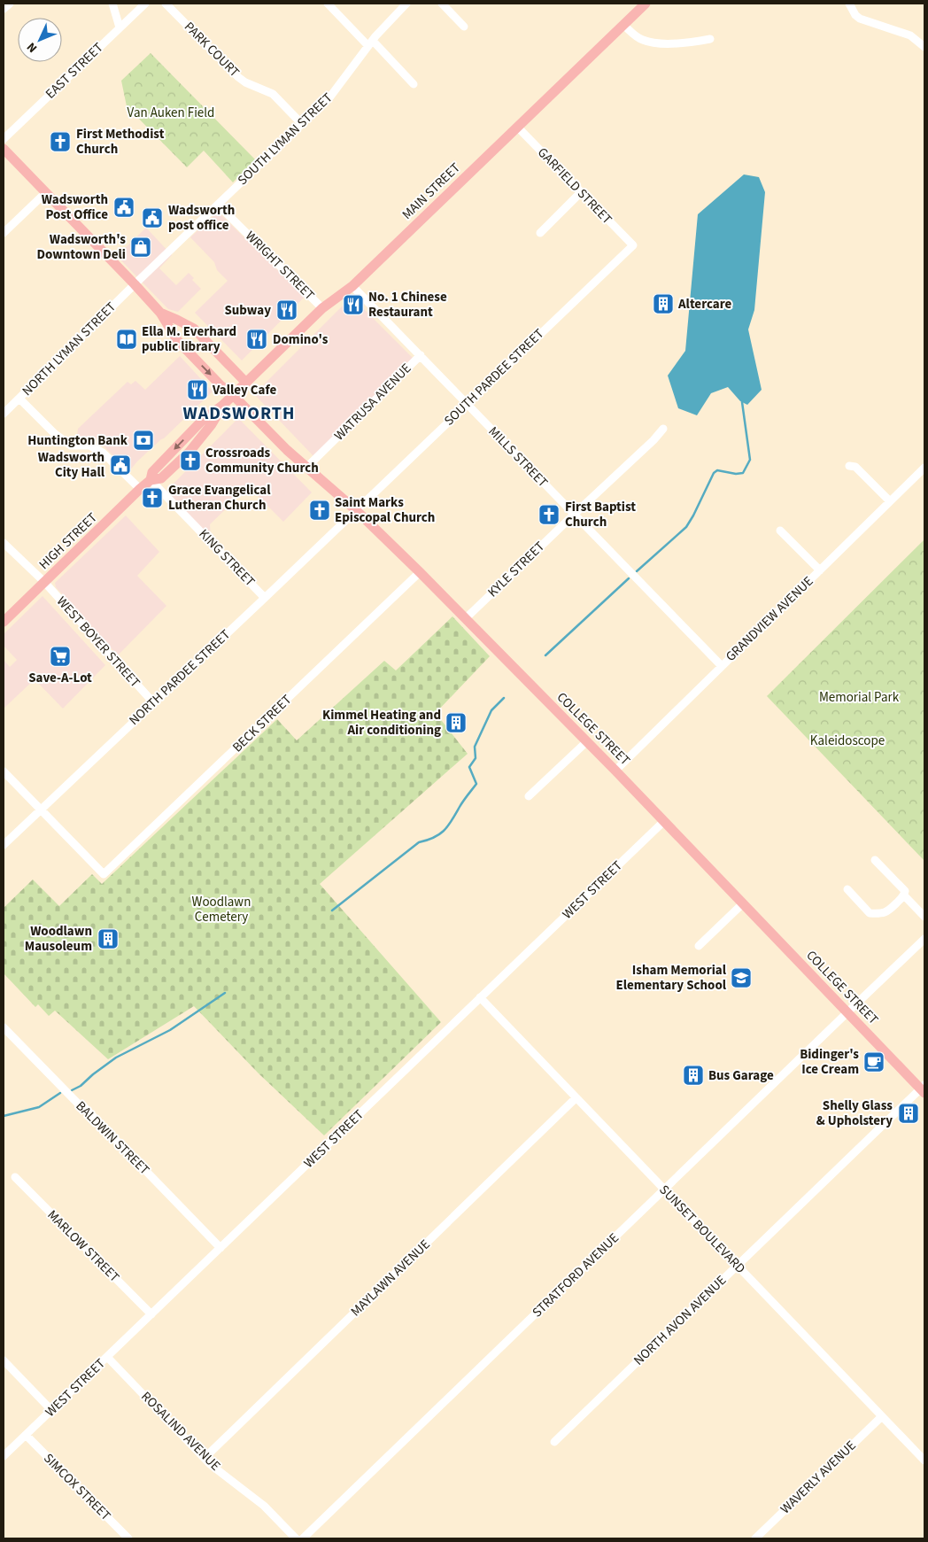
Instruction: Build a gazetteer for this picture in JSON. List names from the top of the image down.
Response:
{
  "streets": {
    "main road": ["MAIN STREET", "HIGH STREET", "COLLEGE STREET"],
    "street": [
      "PARK COURT",
      "EAST STREET",
      "SOUTH LYMAN STREET",
      "GARFIELD STREET",
      "WRIGHT STREET",
      "NORTH LYMAN STREET",
      "SOUTH PARDEE STREET",
      "WATRUSA AVENUE",
      "MILLS STREET",
      "KING STREET",
      "KYLE STREET",
      "GRANDVIEW AVENUE",
      "WEST BOYER STREET",
      "NORTH PARDEE STREET",
      "BECK STREET",
      "WEST STREET",
      "BALDWIN STREET",
      "SUNSET BOULEVARD",
      "MARLOW STREET",
      "STRATFORD AVENUE",
      "MAYLAWN AVENUE",
      "NORTH AVON AVENUE",
      "ROSALIND AVENUE",
      "WAVERLY AVENUE",
      "SIMCOX STREET"
    ]
  },
  "crossings": [
    ["PARK COURT", "SOUTH LYMAN STREET"],
    ["SOUTH LYMAN STREET", "WRIGHT STREET"],
    ["SOUTH LYMAN STREET", "NORTH LYMAN STREET"],
    ["GARFIELD STREET", "MAIN STREET"],
    ["GARFIELD STREET", "SOUTH PARDEE STREET"],
    ["MAIN STREET", "WRIGHT STREET"],
    ["MAIN STREET", "MILLS STREET"],
    ["MAIN STREET", "HIGH STREET"],
    ["MAIN STREET", "COLLEGE STREET"],
    ["SOUTH PARDEE STREET", "MILLS STREET"],
    ["SOUTH PARDEE STREET", "NORTH PARDEE STREET"],
    ["SOUTH PARDEE STREET", "COLLEGE STREET"],
    ["WATRUSA AVENUE", "MILLS STREET"],
    ["WATRUSA AVENUE", "COLLEGE STREET"],
    ["MILLS STREET", "KYLE STREET"],
    ["MILLS STREET", "GRANDVIEW AVENUE"],
    ["HIGH STREET", "KING STREET"],
    ["HIGH STREET", "WEST BOYER STREET"],
    ["HIGH STREET", "COLLEGE STREET"],
    ["KING STREET", "NORTH PARDEE STREET"],
    ["KYLE STREET", "COLLEGE STREET"],
    ["GRANDVIEW AVENUE", "COLLEGE STREET"],
    ["WEST BOYER STREET", "NORTH PARDEE STREET"],
    ["NORTH PARDEE STREET", "BECK STREET"],
    ["NORTH PARDEE STREET", "COLLEGE STREET"],
    ["BECK STREET", "COLLEGE STREET"],
    ["COLLEGE STREET", "WEST STREET"],
    ["COLLEGE STREET", "STRATFORD AVENUE"],
    ["COLLEGE STREET", "NORTH AVON AVENUE"],
    ["WEST STREET", "BALDWIN STREET"],
    ["WEST STREET", "SUNSET BOULEVARD"],
    ["WEST STREET", "MARLOW STREET"],
    ["WEST STREET", "ROSALIND AVENUE"],
    ["WEST STREET", "SIMCOX STREET"],
    ["SUNSET BOULEVARD", "STRATFORD AVENUE"],
    ["SUNSET BOULEVARD", "MAYLAWN AVENUE"],
    ["SUNSET BOULEVARD", "NORTH AVON AVENUE"],
    ["SUNSET BOULEVARD", "WAVERLY AVENUE"],
    ["MAYLAWN AVENUE", "ROSALIND AVENUE"]
  ],
  "districts": ["WADSWORTH"],
  "parks": [
    "Van Auken Field",
    "Memorial Park",
    "Kaleidoscope",
    "Woodlawn Cemetery"
  ],
  "places": {
    "church": [
      "First Methodist Church",
      "Crossroads Community Church",
      "Grace Evangelical Lutheran Church",
      "Saint Marks Episcopal Church",
      "First Baptist Church"
    ],
    "public building": ["Wadsworth Post Office", "Wadsworth post office", "Wadsworth City Hall"],
    "shop": ["Wadsworth's Downtown Deli"],
    "building": [
      "Altercare",
      "Kimmel Heating and Air conditioning",
      "Woodlawn Mausoleum",
      "Bus Garage",
      "Shelly Glass & Upholstery"
    ],
    "restaurant": [
      "No. 1 Chinese Restaurant",
      "Subway",
      "Domino's",
      "Valley Cafe"
    ],
    "library": ["Ella M. Everhard public library"],
    "bank": ["Huntington Bank"],
    "supermarket": ["Save-A-Lot"],
    "school or university": ["Isham Memorial Elementary School"],
    "cafe": ["Bidinger's Ice Cream"]
  },
  "north": "bottom left"
}
